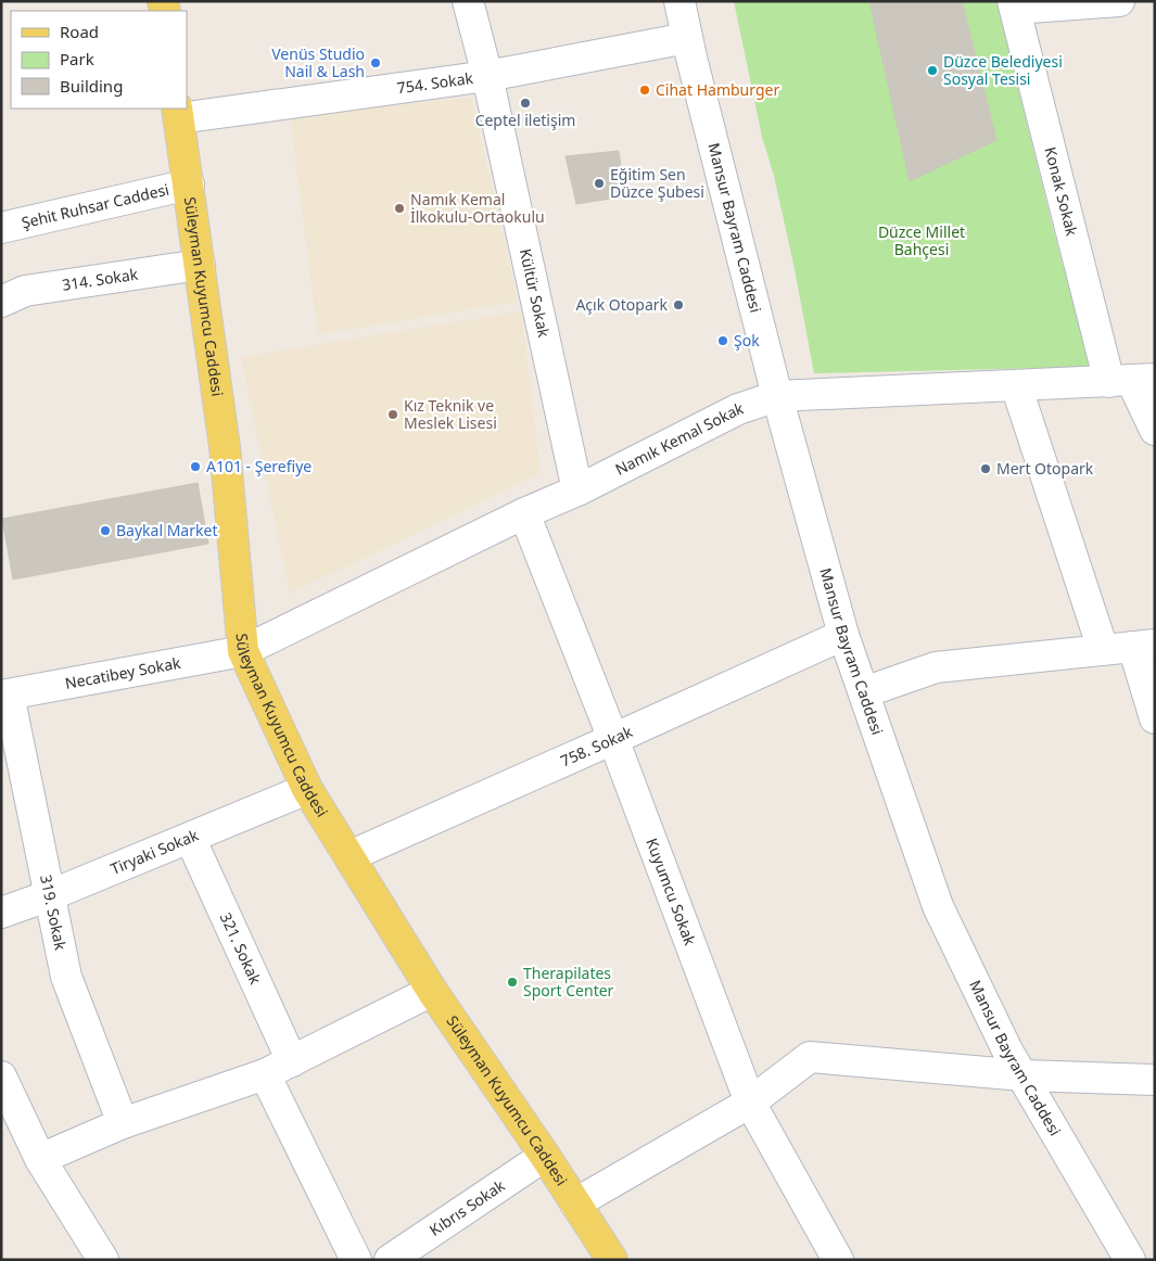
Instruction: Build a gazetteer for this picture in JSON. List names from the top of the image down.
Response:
{
  "streets": {
    "main road": ["Süleyman Kuyumcu Caddesi"],
    "street": [
      "754. Sokak",
      "Konak Sokak",
      "Şehit Ruhsar Caddesi",
      "Mansur Bayram Caddesi",
      "314. Sokak",
      "Kültür Sokak",
      "Namık Kemal Sokak",
      "Necatibey Sokak",
      "758. Sokak",
      "Tiryaki Sokak",
      "Kuyumcu Sokak",
      "319. Sokak",
      "321. Sokak",
      "Kıbrıs Sokak"
    ]
  },
  "crossings": [
    ["754. Sokak", "Mansur Bayram Caddesi"],
    ["754. Sokak", "Kültür Sokak"],
    ["754. Sokak", "Süleyman Kuyumcu Caddesi"],
    ["Konak Sokak", "Namık Kemal Sokak"],
    ["Şehit Ruhsar Caddesi", "Süleyman Kuyumcu Caddesi"],
    ["Mansur Bayram Caddesi", "Namık Kemal Sokak"],
    ["Mansur Bayram Caddesi", "758. Sokak"],
    ["314. Sokak", "Süleyman Kuyumcu Caddesi"],
    ["Kültür Sokak", "Namık Kemal Sokak"],
    ["Süleyman Kuyumcu Caddesi", "Namık Kemal Sokak"],
    ["Süleyman Kuyumcu Caddesi", "Necatibey Sokak"],
    ["Süleyman Kuyumcu Caddesi", "758. Sokak"],
    ["Süleyman Kuyumcu Caddesi", "Tiryaki Sokak"],
    ["Süleyman Kuyumcu Caddesi", "Kıbrıs Sokak"],
    ["Namık Kemal Sokak", "Necatibey Sokak"],
    ["Namık Kemal Sokak", "Kuyumcu Sokak"],
    ["Necatibey Sokak", "319. Sokak"],
    ["758. Sokak", "Kuyumcu Sokak"],
    ["Tiryaki Sokak", "319. Sokak"],
    ["Tiryaki Sokak", "321. Sokak"]
  ],
  "parks": ["Düzce Millet Bahçesi"],
  "places": [
    "Venüs Studio Nail & Lash",
    "Düzce Belediyesi Sosyal Tesisi",
    "Cihat Hamburger",
    "Ceptel iletişim",
    "Eğitim Sen Düzce Şubesi",
    "Namık Kemal İlkokulu-Ortaokulu",
    "Açık Otopark",
    "Şok",
    "Kız Teknik ve Meslek Lisesi",
    "A101 - Şerefiye",
    "Mert Otopark",
    "Baykal Market",
    "Therapilates Sport Center"
  ],
  "legend": ["Road", "Park", "Building"]
}
